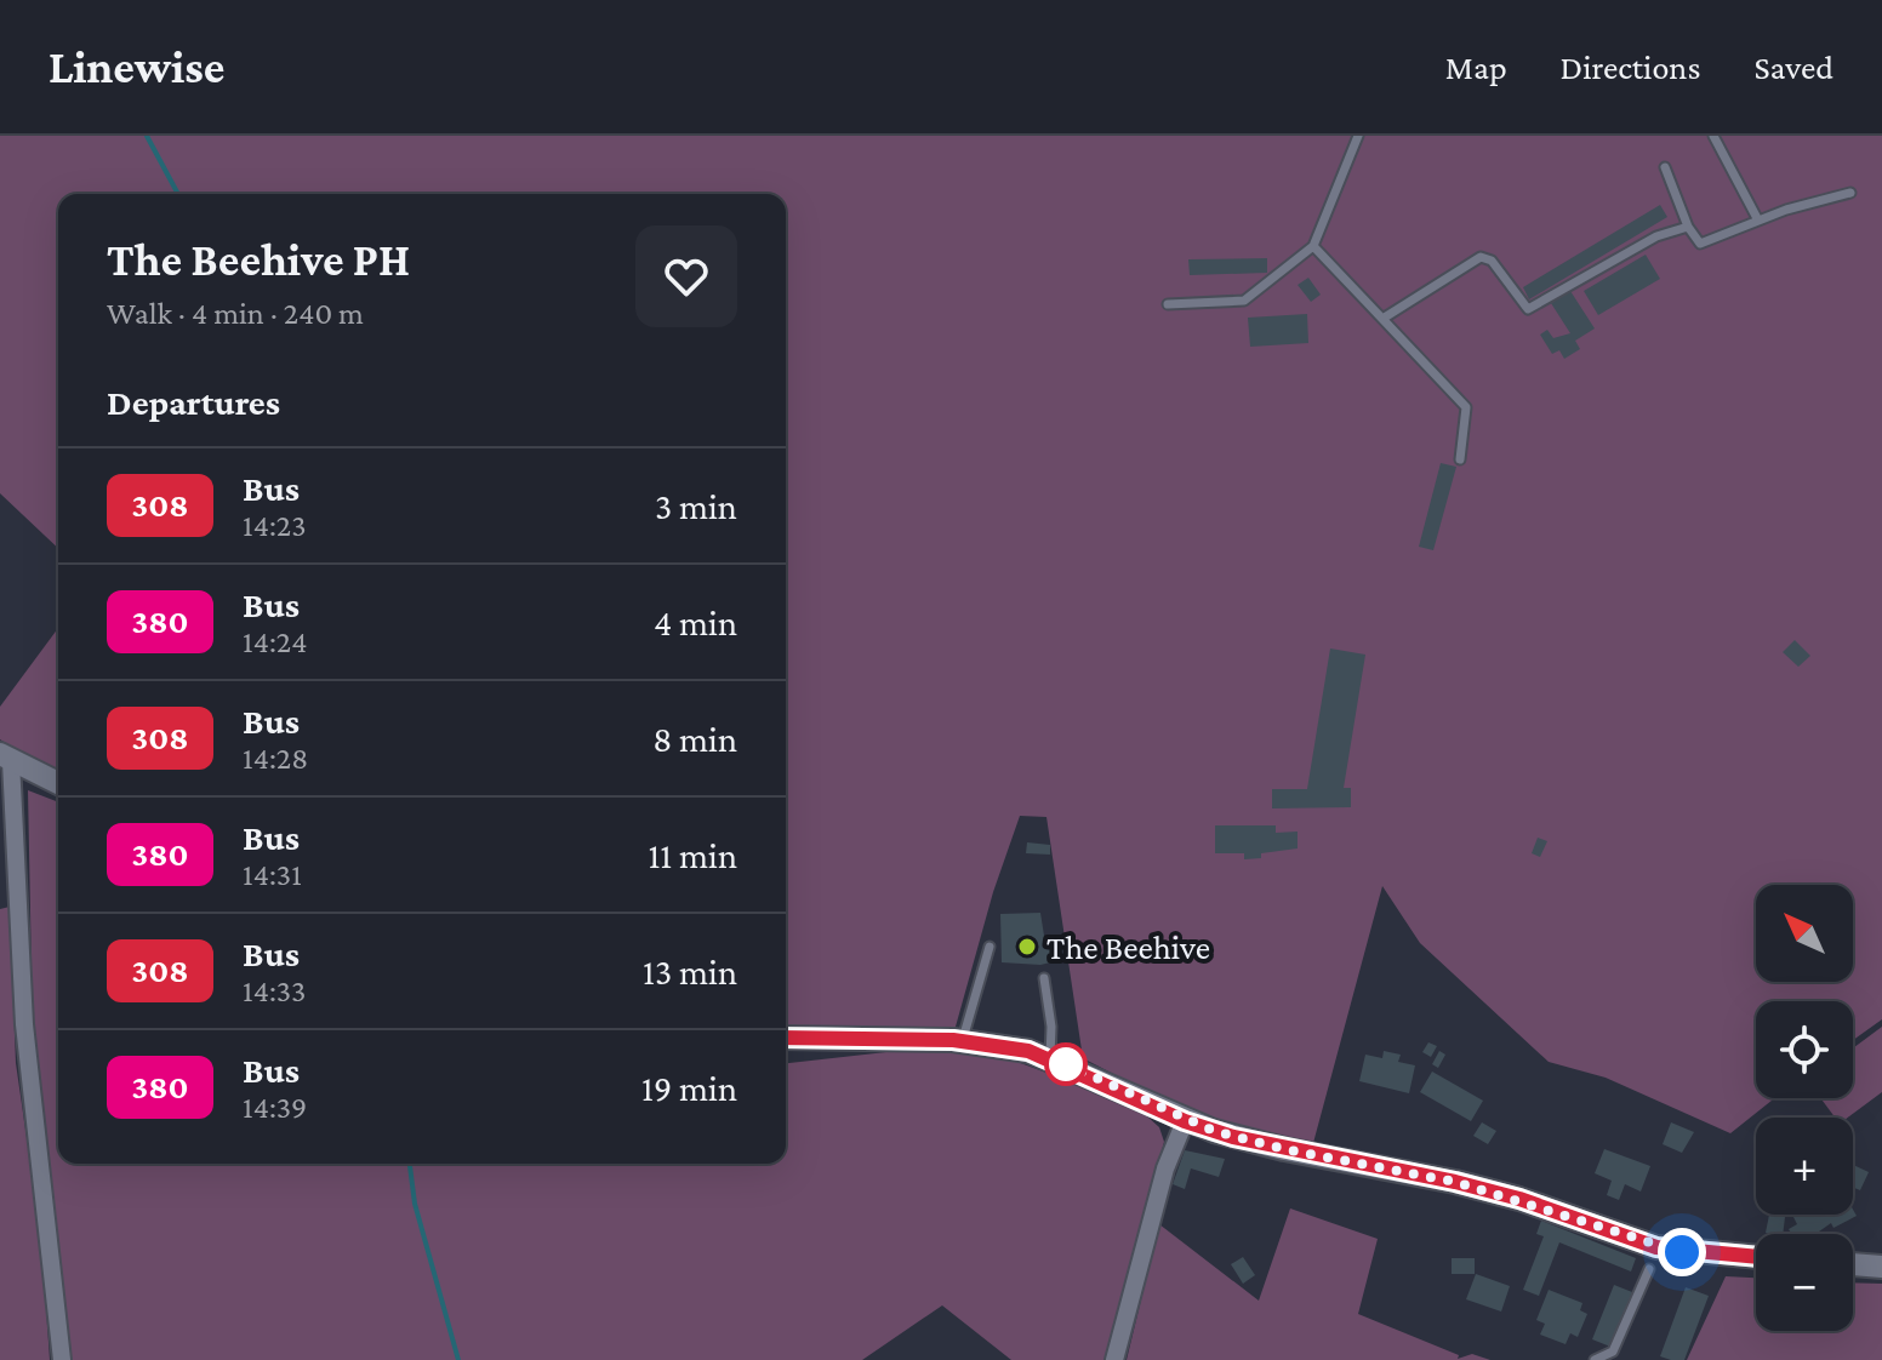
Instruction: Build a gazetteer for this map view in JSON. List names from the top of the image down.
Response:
{
  "places": ["The Beehive"],
  "lines": ["bus line 308"],
  "north": "top left",
  "page": {
    "header": "Linewise",
    "nav": ["Map", "Directions", "Saved"],
    "heading": [
      ["The Beehive PH", "Walk · 4 min · 240 m"],
      "Departures"
    ],
    "list": [
      {
        "mark": "308",
        "name": "Bus",
        "note": "14:23",
        "value": "3 min"
      },
      {
        "mark": "380",
        "name": "Bus",
        "note": "14:24",
        "value": "4 min"
      },
      {
        "mark": "308",
        "name": "Bus",
        "note": "14:28",
        "value": "8 min"
      },
      {
        "mark": "380",
        "name": "Bus",
        "note": "14:31",
        "value": "11 min"
      },
      {
        "mark": "308",
        "name": "Bus",
        "note": "14:33",
        "value": "13 min"
      },
      {
        "mark": "380",
        "name": "Bus",
        "note": "14:39",
        "value": "19 min"
      }
    ],
    "map_buttons": ["+", "−"]
  }
}
